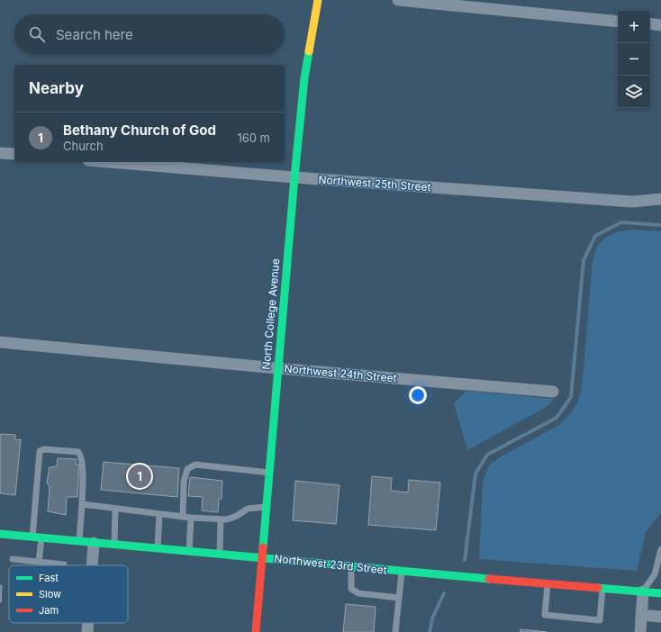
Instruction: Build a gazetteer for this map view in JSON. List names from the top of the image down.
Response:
{
  "streets": {
    "main road": ["North College Avenue", "Northwest 23rd Street"],
    "street": ["Northwest 25th Street", "Northwest 24th Street"]
  },
  "crossings": [
    ["Northwest 25th Street", "North College Avenue"],
    ["North College Avenue", "Northwest 24th Street"],
    ["North College Avenue", "Northwest 23rd Street"]
  ],
  "legend": ["Fast", "Slow", "Jam"],
  "page": {
    "map_buttons": ["+", "−"],
    "search": "Search here",
    "heading": "Nearby",
    "list": [
      {
        "mark": "1",
        "name": "Bethany Church of God",
        "note": "Church",
        "value": "160 m"
      }
    ],
    "pins": "1"
  }
}
